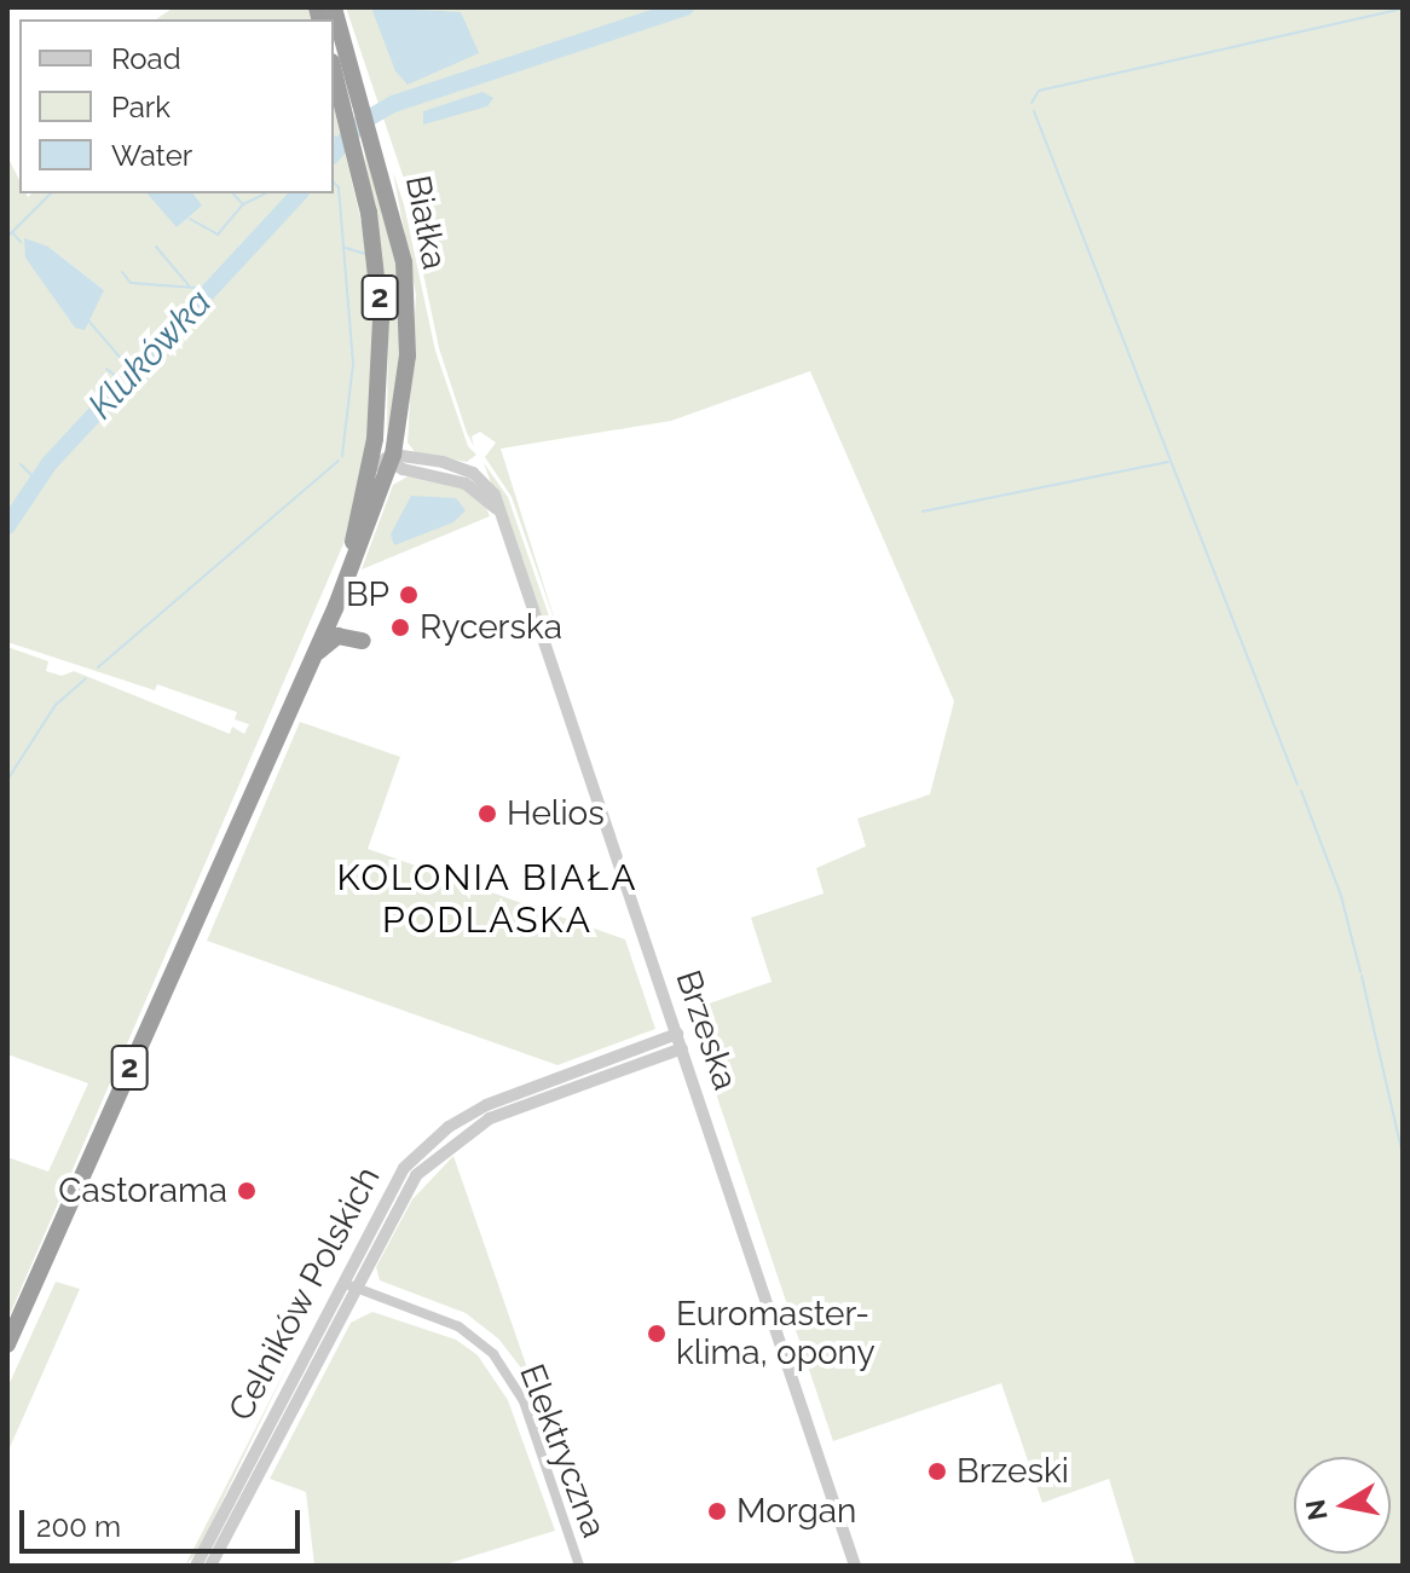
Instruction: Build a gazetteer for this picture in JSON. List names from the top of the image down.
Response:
{
  "streets": {
    "highway": ["Białka", "2"],
    "street": ["Brzeska", "Celników Polskich", "Elektryczna"]
  },
  "crossings": [
    ["Białka", "2"],
    ["Białka", "Brzeska"],
    ["2", "Brzeska"],
    ["Brzeska", "Celników Polskich"],
    ["Celników Polskich", "Elektryczna"]
  ],
  "districts": ["KOLONIA BIAŁA PODLASKA"],
  "water": ["Klukówka"],
  "places": [
    "BP",
    "Rycerska",
    "Helios",
    "Castorama",
    "Euromaster- klima, opony",
    "Brzeski",
    "Morgan"
  ],
  "legend": ["Road", "Park", "Water"],
  "scale_bar": "200 m",
  "north": "left"
}
